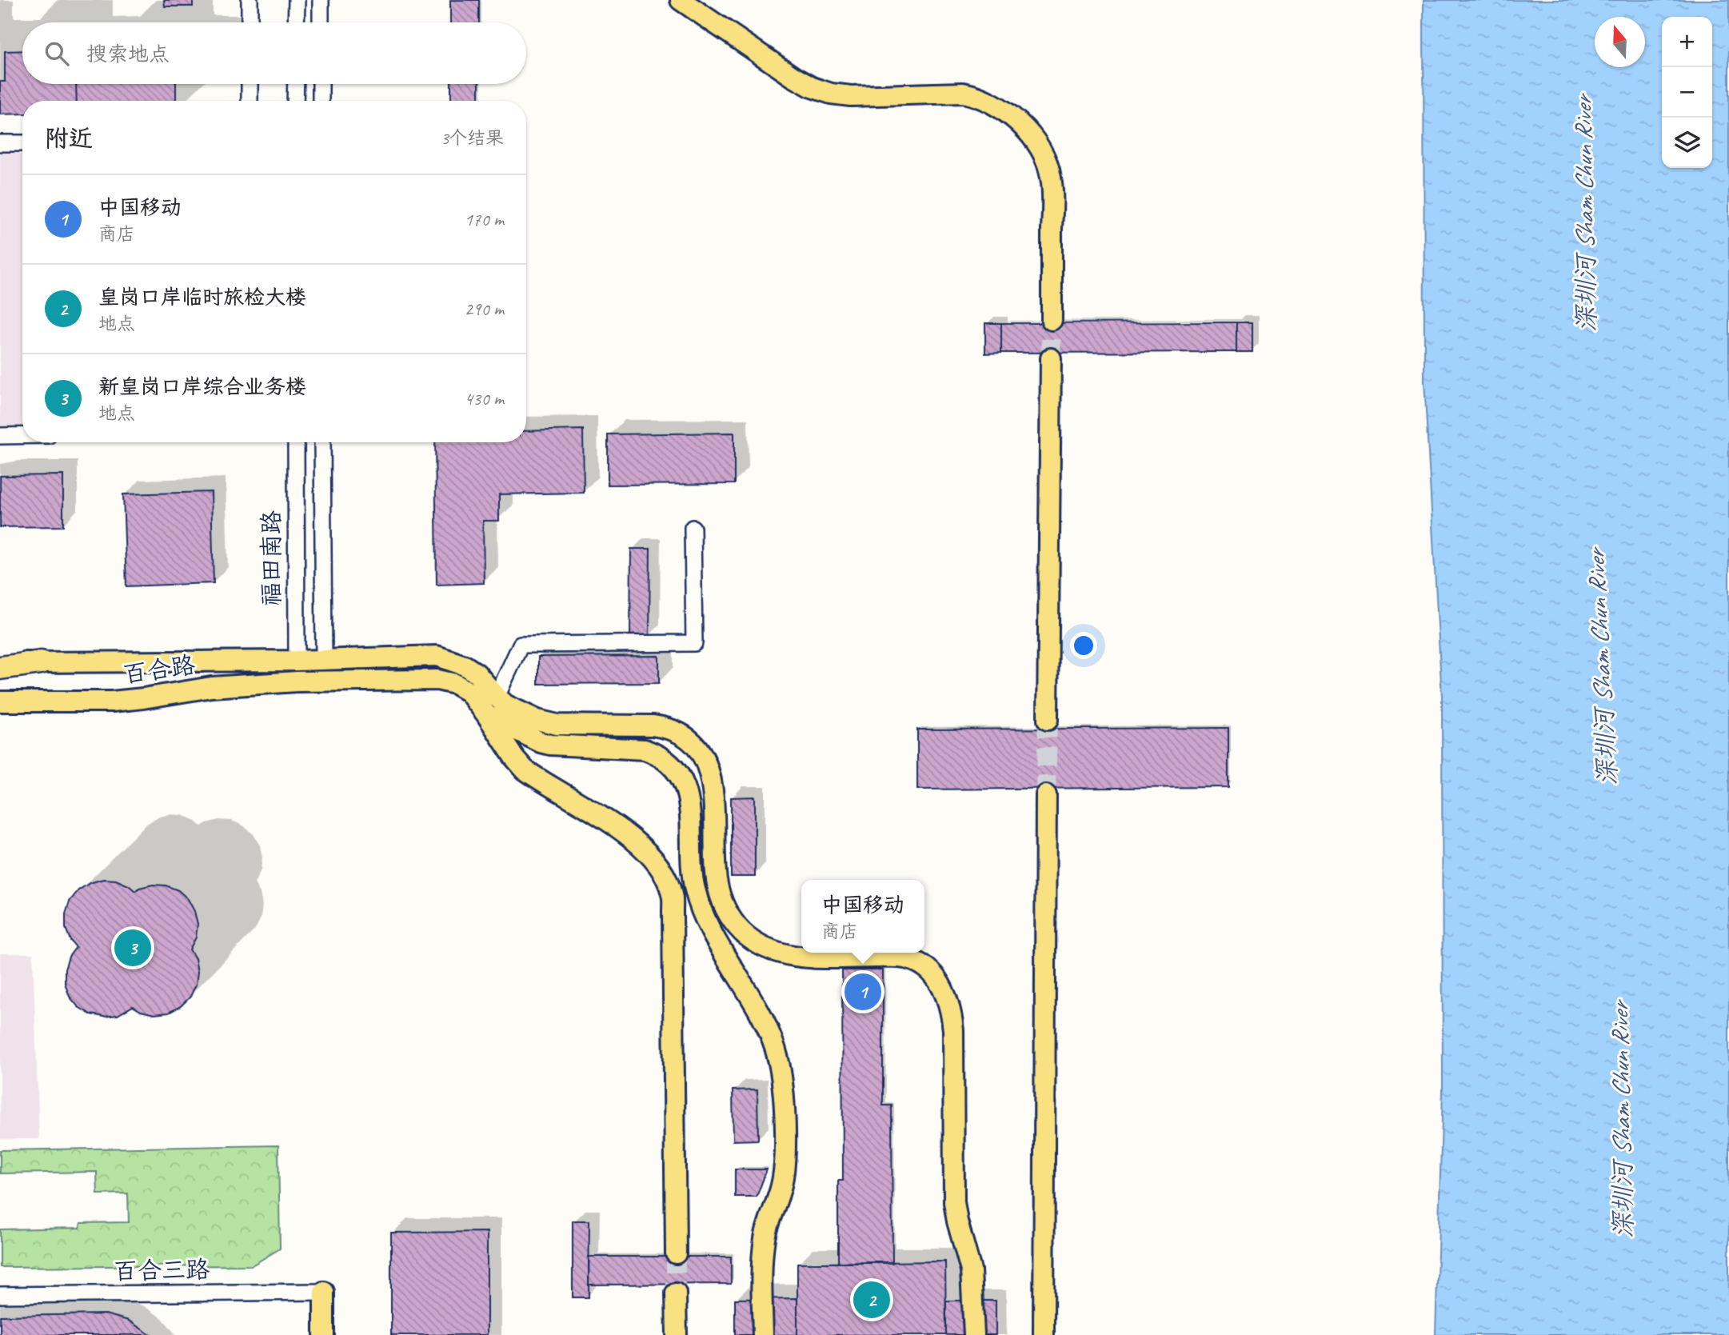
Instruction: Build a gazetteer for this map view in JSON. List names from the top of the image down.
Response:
{
  "streets": {
    "main road": ["福田南路", "百合路"],
    "street": ["百合三路"]
  },
  "crossings": [
    ["福田南路", "百合路"]
  ],
  "water": ["深圳河 Sham Chun River"],
  "north": "top",
  "page": {
    "map_buttons": ["+", "−"],
    "search": "搜索地点",
    "heading": ["附近", "3个结果"],
    "list": [
      {
        "mark": "1",
        "name": "中国移动",
        "note": "商店",
        "value": "170 m"
      },
      {
        "mark": "2",
        "name": "皇岗口岸临时旅检大楼",
        "note": "地点",
        "value": "290 m"
      },
      {
        "mark": "3",
        "name": "新皇岗口岸综合业务楼",
        "note": "地点",
        "value": "430 m"
      }
    ],
    "popup": ["中国移动", "商店"],
    "pins": ["3", "1", "2"]
  }
}
